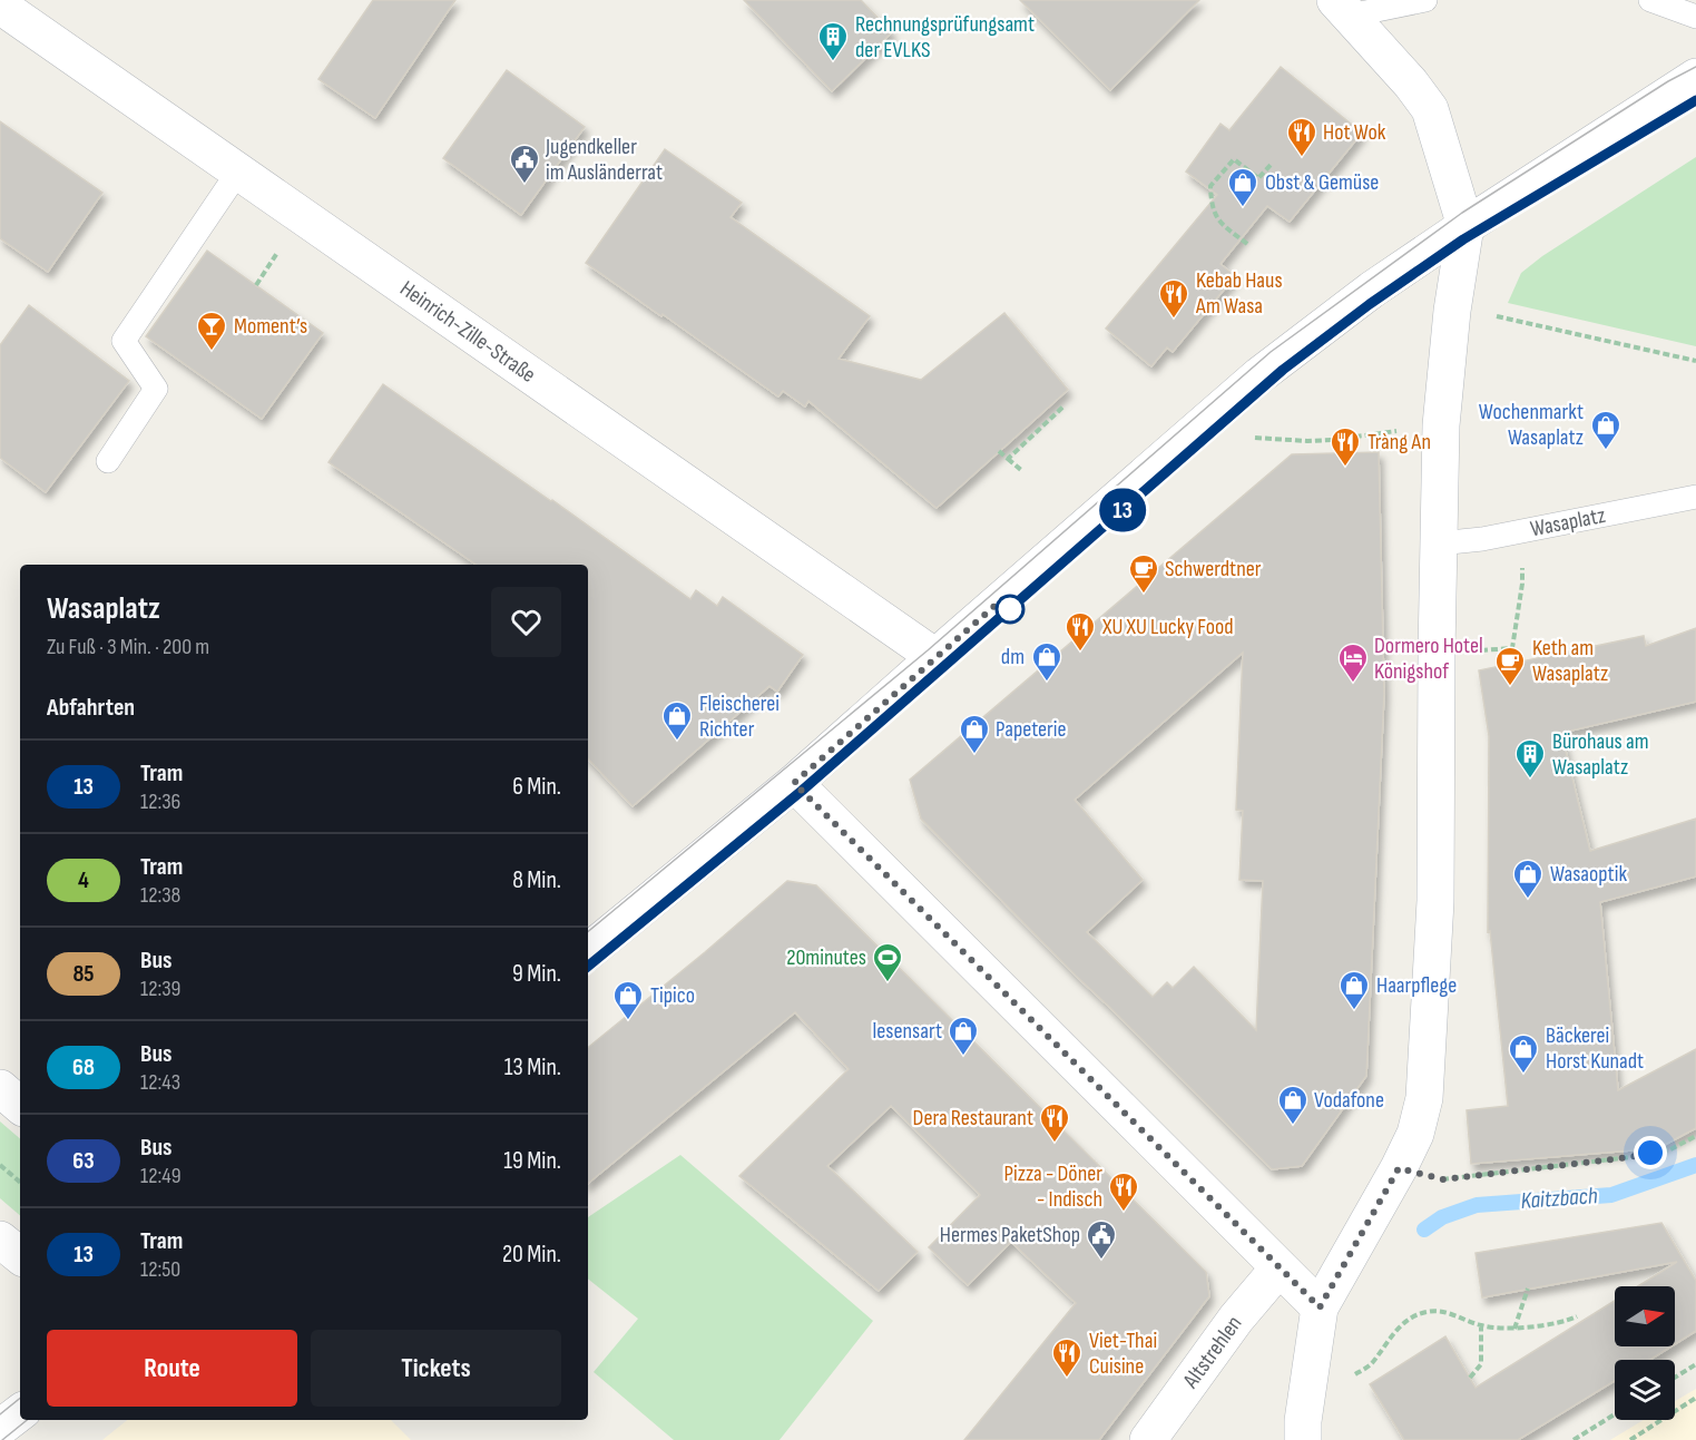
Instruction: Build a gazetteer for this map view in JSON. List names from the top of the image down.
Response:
{
  "streets": {
    "street": ["Heinrich-Zille-Straße", "Altstrehlen"],
    "lane": ["Wasaplatz"]
  },
  "water": ["Kaitzbach"],
  "places": {
    "building": ["Rechnungsprüfungsamt der EVLKS", "Bürohaus am Wasaplatz"],
    "restaurant": [
      "Hot Wok",
      "Kebab Haus Am Wasa",
      "Tràng An",
      "XU XU Lucky Food",
      "Dera Restaurant",
      "Pizza - Döner - Indisch",
      "Viet-Thai Cuisine"
    ],
    "public building": ["Jugendkeller im Ausländerrat", "Hermes PaketShop"],
    "shop": [
      "Obst & Gemüse",
      "Wochenmarkt Wasaplatz",
      "dm",
      "Fleischerei Richter",
      "Papeterie",
      "Wasaoptik",
      "Haarpflege",
      "Tipico",
      "lesensart",
      "Bäckerei Horst Kunadt",
      "Vodafone"
    ],
    "bar": ["Moment’s"],
    "cafe": ["Schwerdtner", "Keth am Wasaplatz"],
    "hotel": ["Dormero Hotel Königshof"],
    "sports": ["20minutes"]
  },
  "lines": ["tram line 13"],
  "north": "right",
  "page": {
    "on_map": "13",
    "heading": [
      ["Wasaplatz", "Zu Fuß · 3 Min. · 200 m"],
      "Abfahrten"
    ],
    "list": [
      {
        "mark": "13",
        "name": "Tram",
        "note": "12:36",
        "value": "6 Min."
      },
      {
        "mark": "4",
        "name": "Tram",
        "note": "12:38",
        "value": "8 Min."
      },
      {
        "mark": "85",
        "name": "Bus",
        "note": "12:39",
        "value": "9 Min."
      },
      {
        "mark": "68",
        "name": "Bus",
        "note": "12:43",
        "value": "13 Min."
      },
      {
        "mark": "63",
        "name": "Bus",
        "note": "12:49",
        "value": "19 Min."
      },
      {
        "mark": "13",
        "name": "Tram",
        "note": "12:50",
        "value": "20 Min."
      }
    ],
    "buttons": ["Route", "Tickets"]
  }
}
